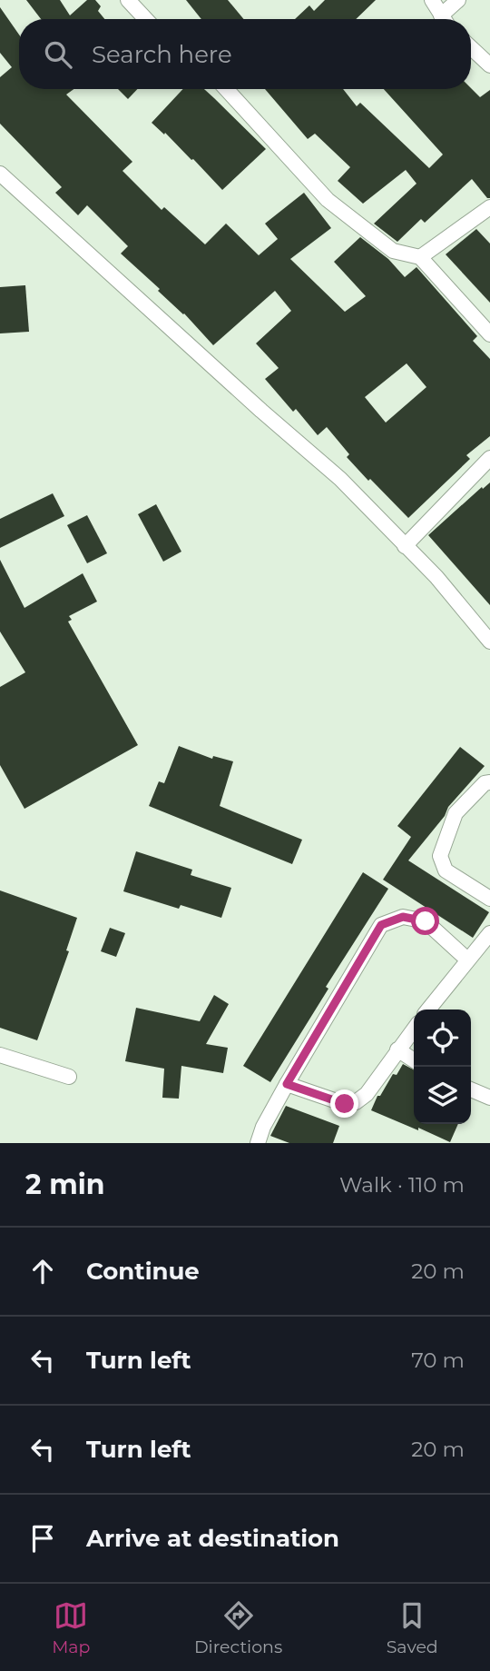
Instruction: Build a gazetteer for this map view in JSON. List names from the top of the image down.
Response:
{
  "page": {
    "search": "Search here",
    "heading": ["2 min", "Walk · 110 m"],
    "list": [
      ["Continue", "20 m"],
      ["Turn left", "70 m"],
      ["Turn left", "20 m"],
      "Arrive at destination"
    ],
    "nav": ["Map", "Directions", "Saved"]
  }
}
